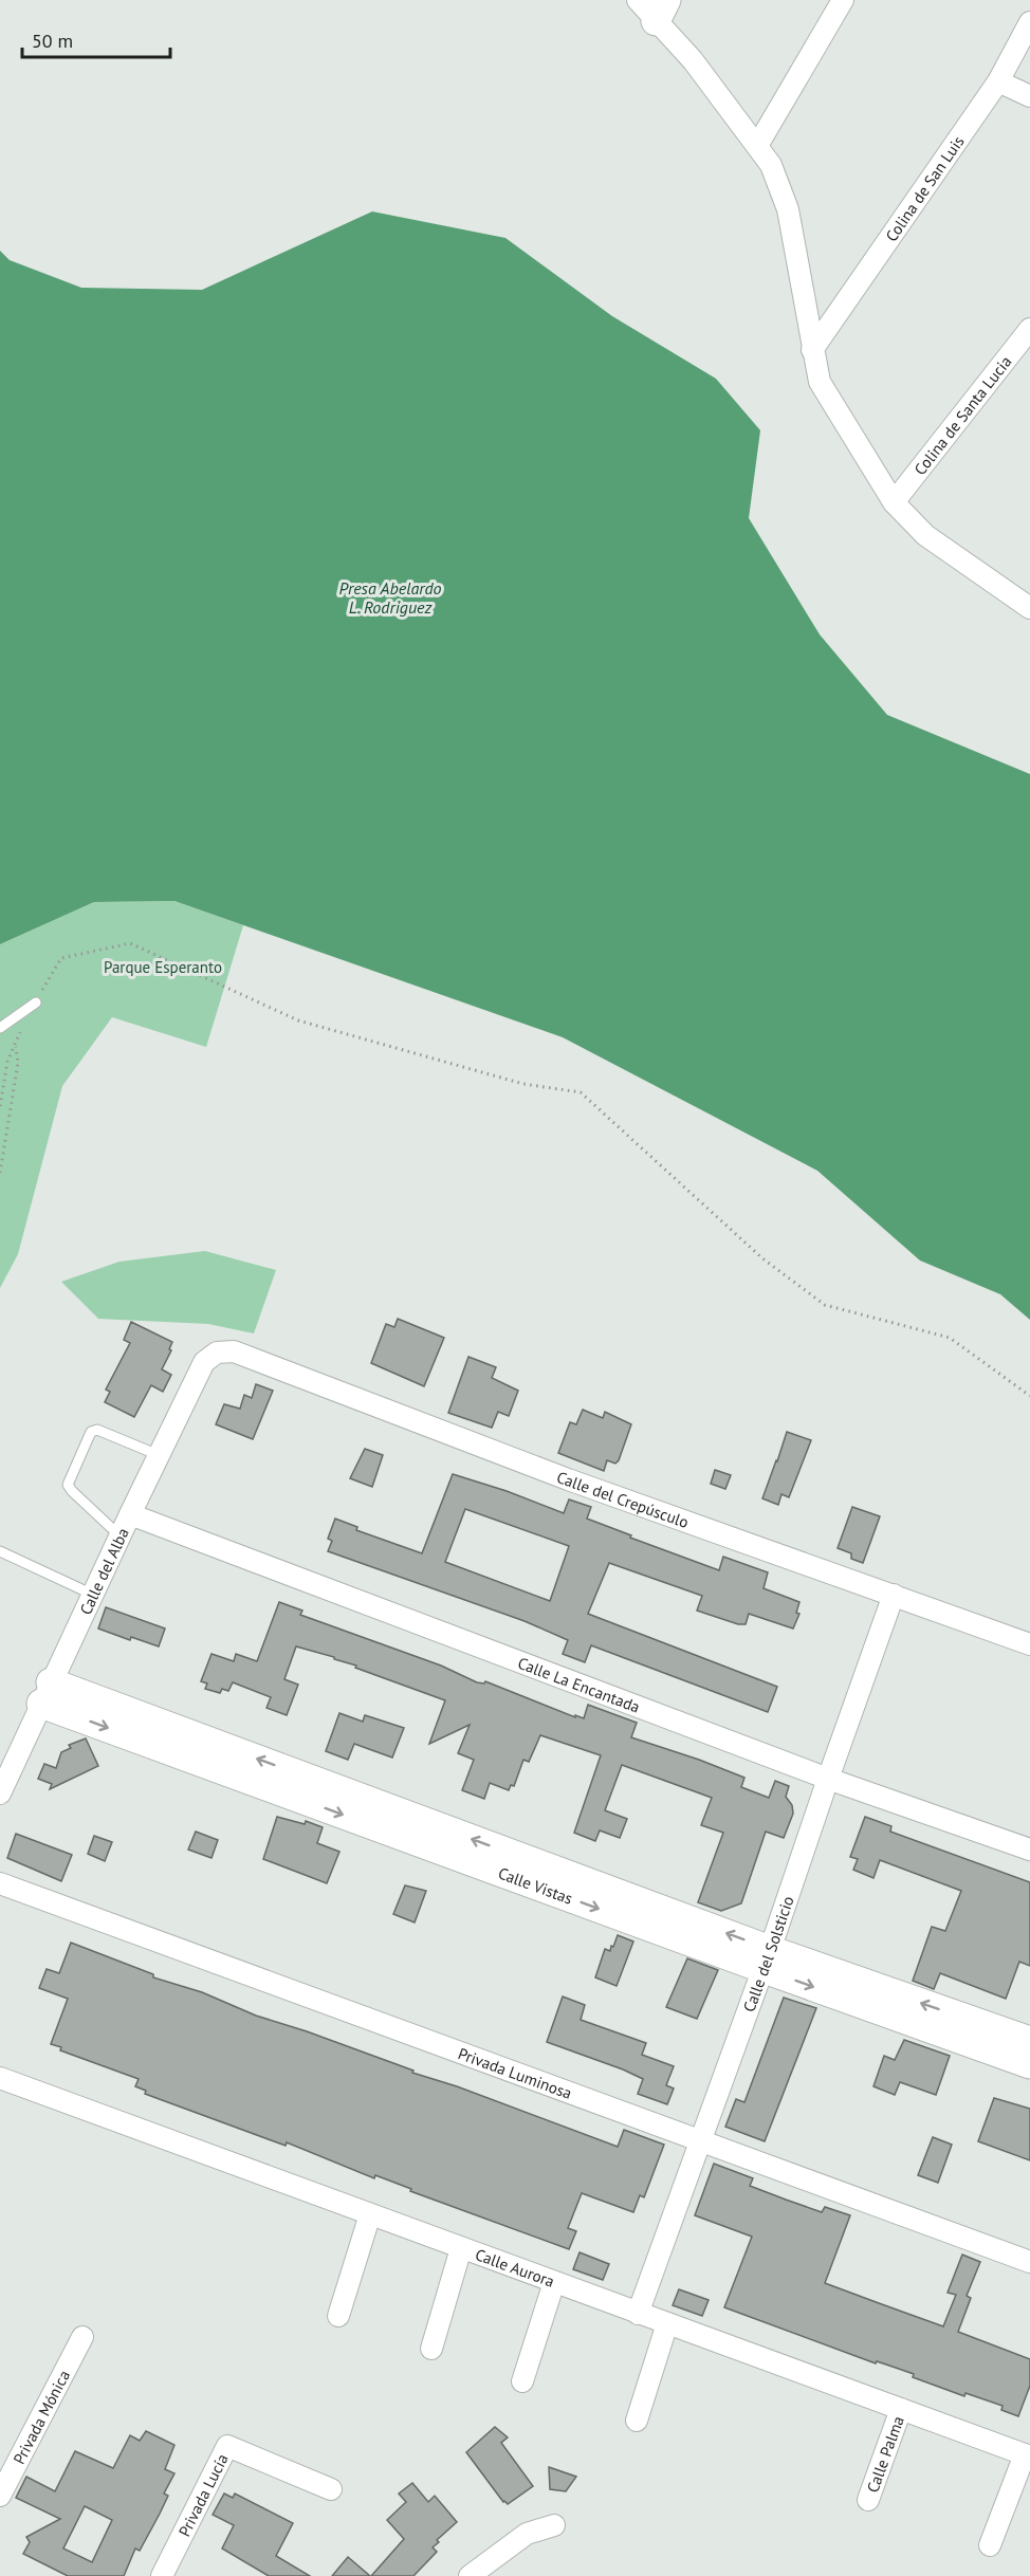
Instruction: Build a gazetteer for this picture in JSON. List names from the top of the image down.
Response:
{
  "streets": {
    "street": [
      "Colina de San Luis",
      "Colina de Santa Lucia",
      "Calle del Crepúsculo",
      "Calle del Alba",
      "Calle La Encantada",
      "Calle Vistas",
      "Calle del Solsticio",
      "Privada Luminosa",
      "Calle Aurora",
      "Privada Mónica",
      "Calle Palma",
      "Privada Lucía"
    ]
  },
  "crossings": [
    ["Calle del Crepúsculo", "Calle del Alba"],
    ["Calle del Crepúsculo", "Calle del Solsticio"],
    ["Calle del Alba", "Calle La Encantada"],
    ["Calle del Alba", "Calle Vistas"],
    ["Calle La Encantada", "Calle del Solsticio"],
    ["Calle Vistas", "Calle del Solsticio"],
    ["Calle del Solsticio", "Privada Luminosa"],
    ["Calle del Solsticio", "Calle Aurora"],
    ["Calle Aurora", "Calle Palma"]
  ],
  "water": ["Presa Abelardo L. Rodriguez"],
  "parks": ["Parque Esperanto"],
  "scale_bar": "50 m"
}
